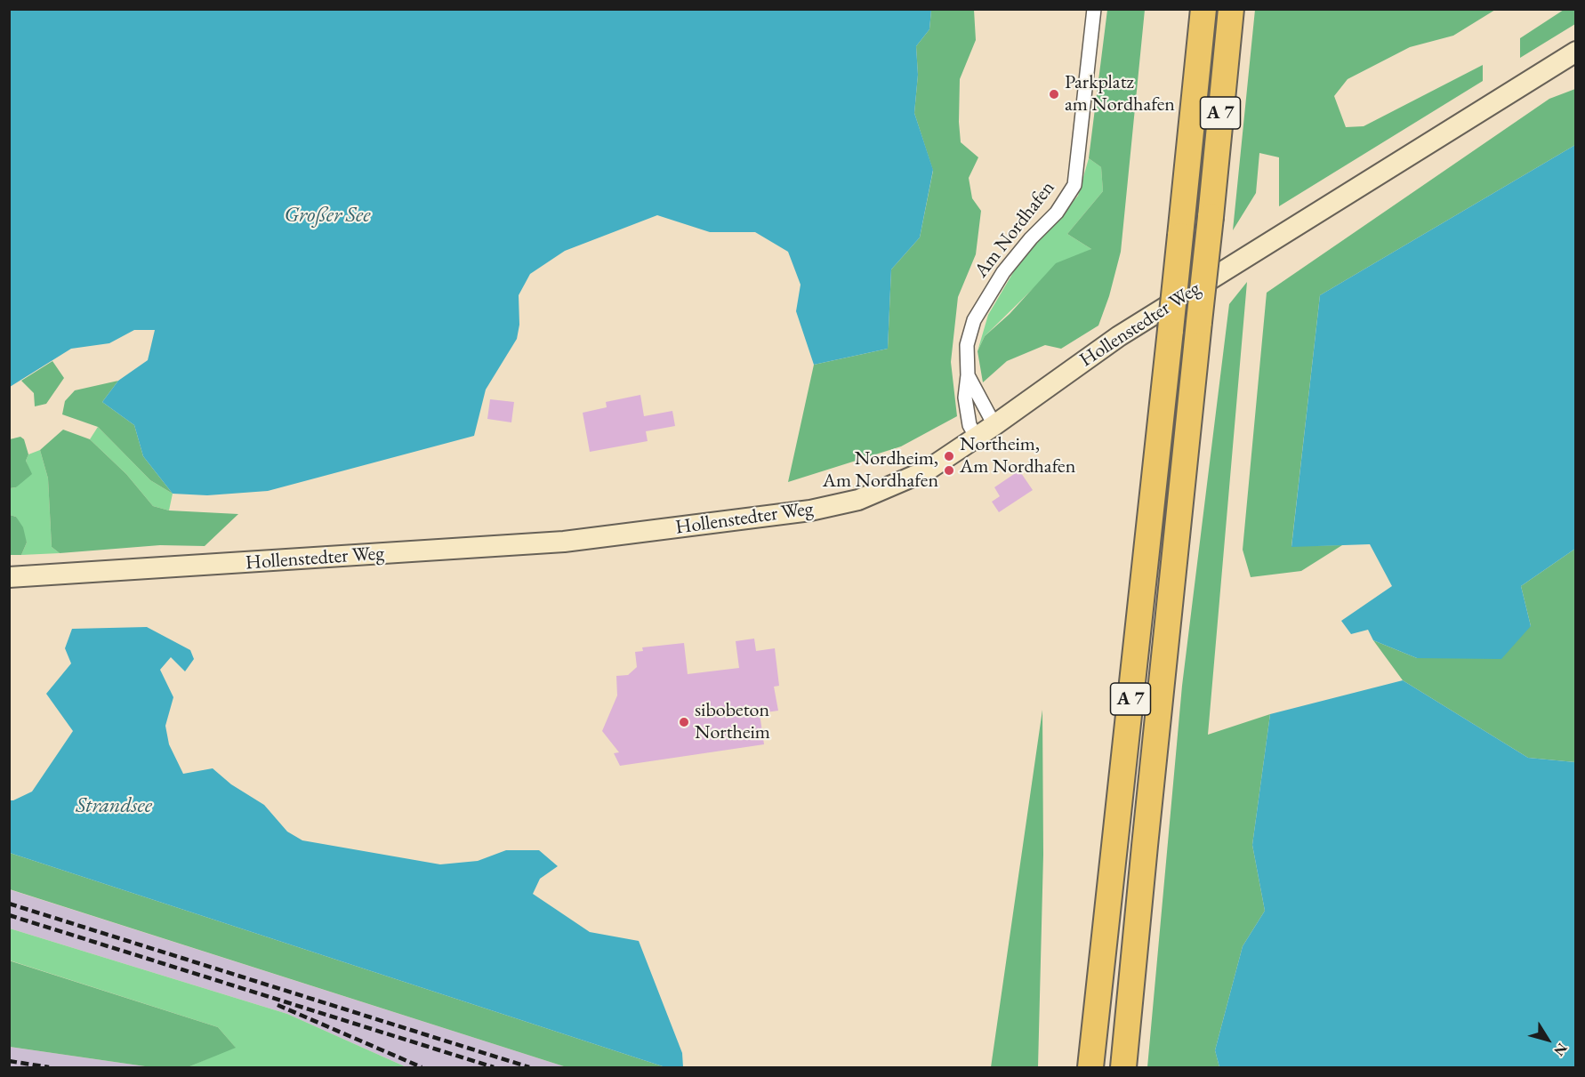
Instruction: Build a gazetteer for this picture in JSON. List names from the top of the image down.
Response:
{
  "streets": {
    "highway": ["A 7"],
    "main road": ["Hollenstedter Weg"],
    "street": ["Am Nordhafen"]
  },
  "crossings": [
    ["Am Nordhafen", "Hollenstedter Weg"]
  ],
  "water": ["Großer See", "Strandsee"],
  "places": [
    "Parkplatz am Nordhafen",
    "Northeim, Am Nordhafen",
    "Nordheim, Am Nordhafen",
    "sibobeton Northeim"
  ],
  "north": "bottom right"
}
